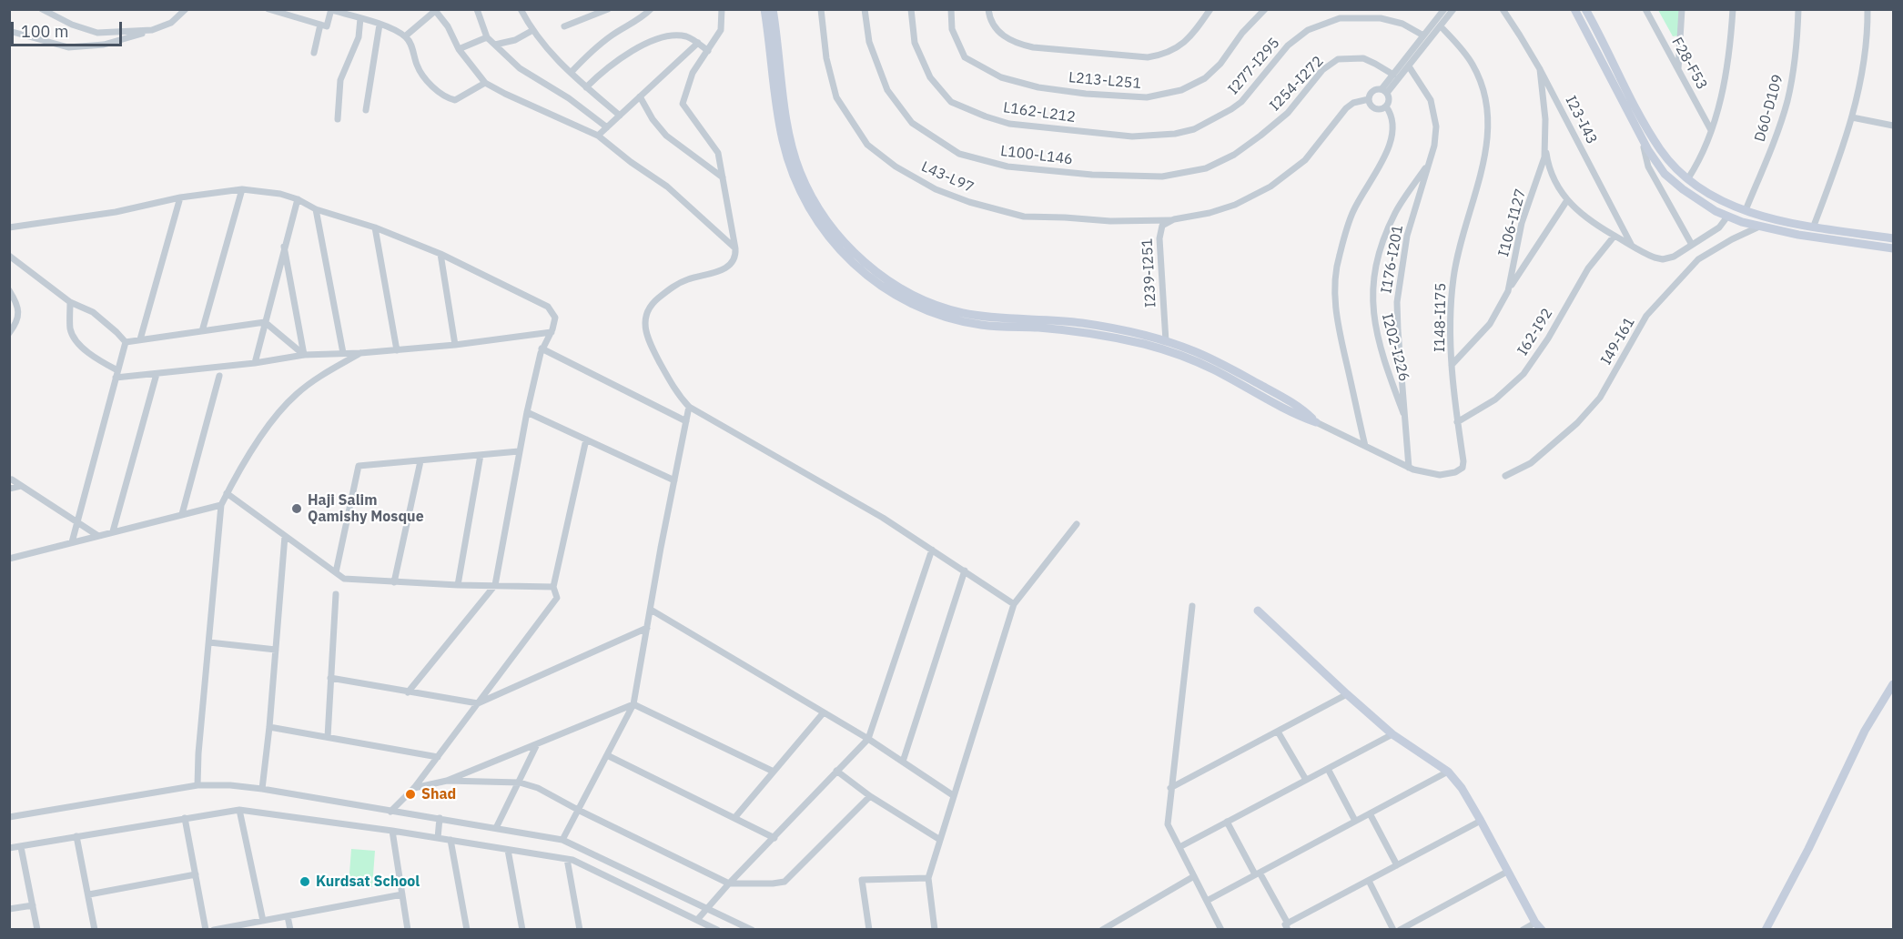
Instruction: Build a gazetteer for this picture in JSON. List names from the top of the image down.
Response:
{
  "streets": {
    "street": [
      "F28-F53",
      "I277-I295",
      "L213-L251",
      "I254-I272",
      "D60-D109",
      "L162-L212",
      "I23-I43",
      "L100-L146",
      "L43-L97",
      "I106-I127",
      "I176-I201",
      "I239-I251",
      "I148-I175",
      "I62-I92",
      "I49-I61",
      "I202-I226"
    ]
  },
  "crossings": [
    ["I277-I295", "L162-L212"],
    ["I254-I272", "L100-L146"],
    ["I23-I43", "I106-I127"],
    ["L43-L97", "I239-I251"],
    ["I106-I127", "I148-I175"],
    ["I176-I201", "I148-I175"],
    ["I176-I201", "I202-I226"],
    ["I148-I175", "I62-I92"]
  ],
  "places": ["Haji Salim Qamishy Mosque", "Shad", "Kurdsat School"],
  "scale_bar": "100 m"
}
